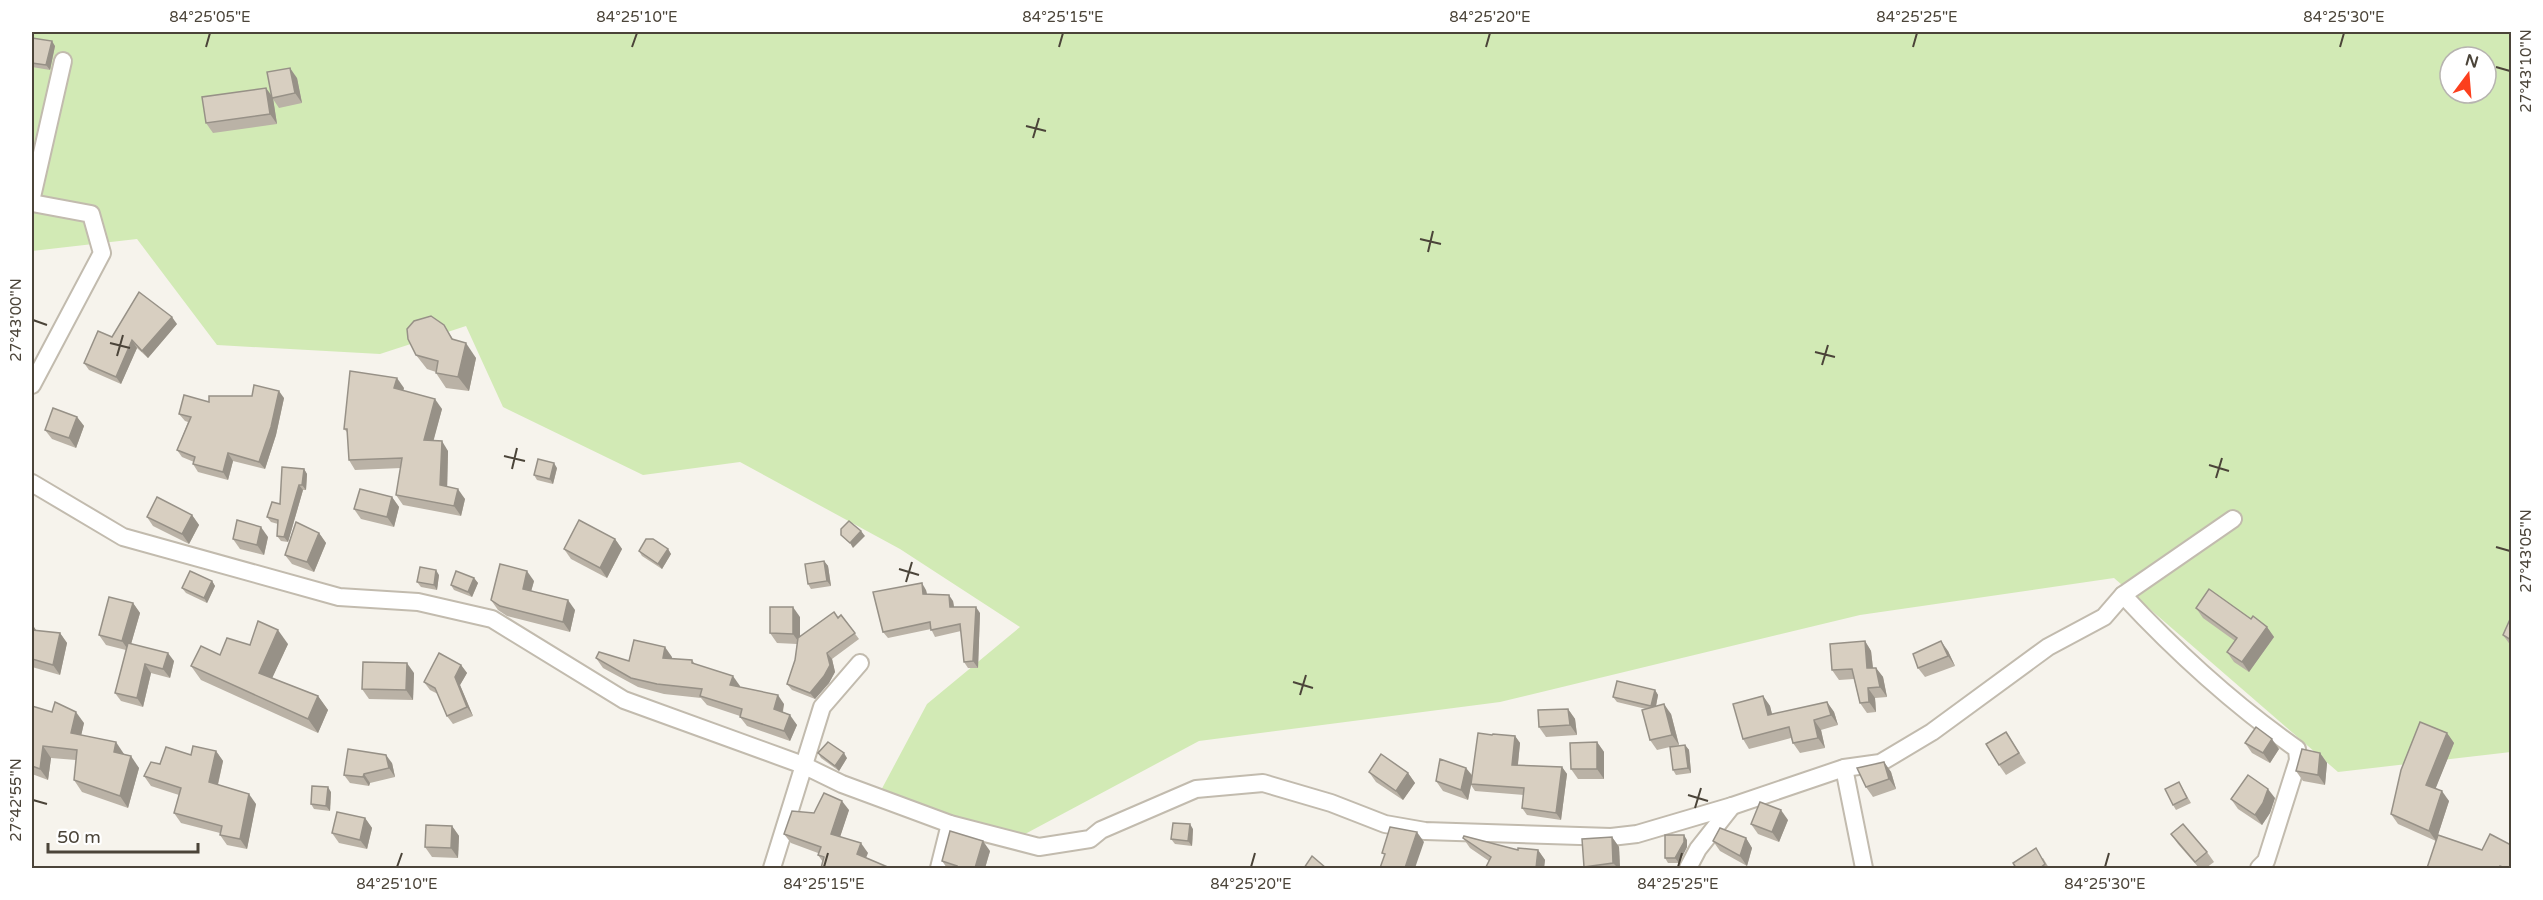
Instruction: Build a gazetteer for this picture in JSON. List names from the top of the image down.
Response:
{
  "scale_bar": "50 m",
  "north": "top",
  "coordinates": [
    "84°25'05\"E",
    "84°25'10\"E",
    "84°25'15\"E",
    "84°25'20\"E",
    "84°25'25\"E",
    "84°25'30\"E",
    "27°43'10\"N",
    "27°43'00\"N",
    "27°43'05\"N",
    "27°42'55\"N"
  ]
}
